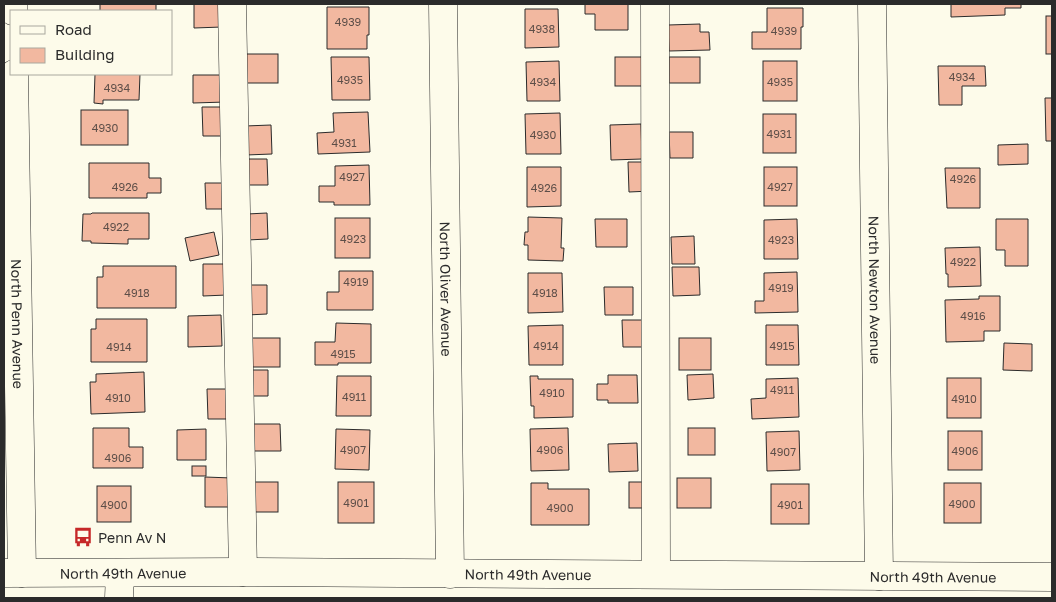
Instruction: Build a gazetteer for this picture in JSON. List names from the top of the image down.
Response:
{
  "streets": {
    "street": [
      "North Oliver Avenue",
      "North Newton Avenue",
      "North Penn Avenue",
      "North 49th Avenue"
    ]
  },
  "crossings": [
    ["North Oliver Avenue", "North 49th Avenue"],
    ["North Newton Avenue", "North 49th Avenue"],
    ["North Penn Avenue", "North 49th Avenue"]
  ],
  "places": {
    "bus stop": ["Penn Av N"]
  },
  "house_numbers": [
    "4939",
    "4938",
    "4939",
    "4934",
    "4935",
    "4934",
    "4935",
    "4934",
    "4930",
    "4931",
    "4930",
    "4931",
    "4927",
    "4926",
    "4926",
    "4927",
    "4926",
    "4922",
    "4923",
    "4923",
    "4922",
    "4919",
    "4919",
    "4918",
    "4918",
    "4916",
    "4914",
    "4915",
    "4914",
    "4915",
    "4911",
    "4910",
    "4911",
    "4910",
    "4910",
    "4907",
    "4906",
    "4906",
    "4907",
    "4906",
    "4901",
    "4900",
    "4900",
    "4901",
    "4900"
  ],
  "legend": ["Road", "Building"]
}
